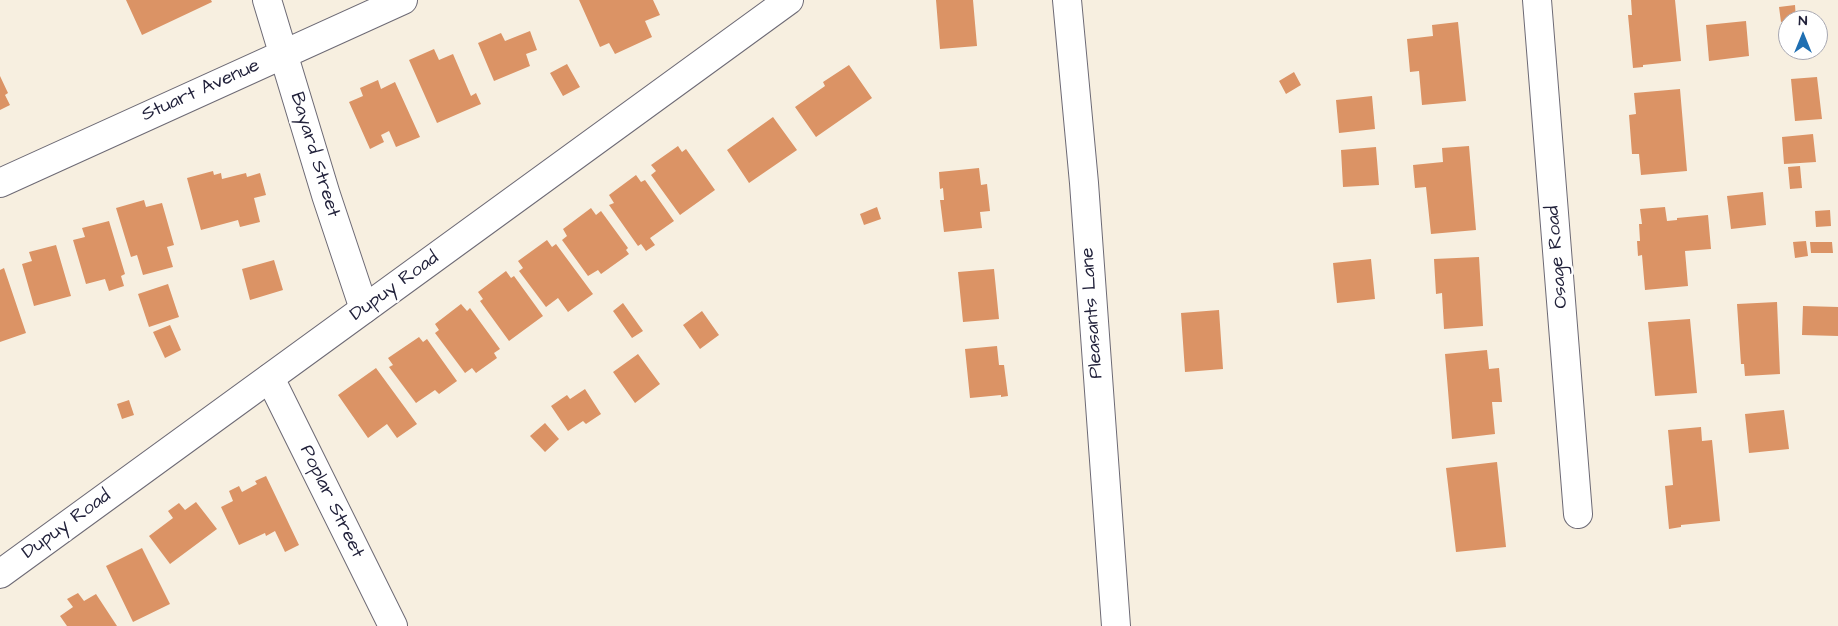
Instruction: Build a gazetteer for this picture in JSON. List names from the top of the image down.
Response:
{
  "streets": {
    "street": [
      "Stuart Avenue",
      "Bayard Street",
      "Osage Road",
      "Dupuy Road",
      "Pleasants Lane",
      "Poplar Street"
    ]
  },
  "crossings": [
    ["Stuart Avenue", "Bayard Street"],
    ["Bayard Street", "Dupuy Road"],
    ["Dupuy Road", "Poplar Street"]
  ],
  "north": "top"
}
